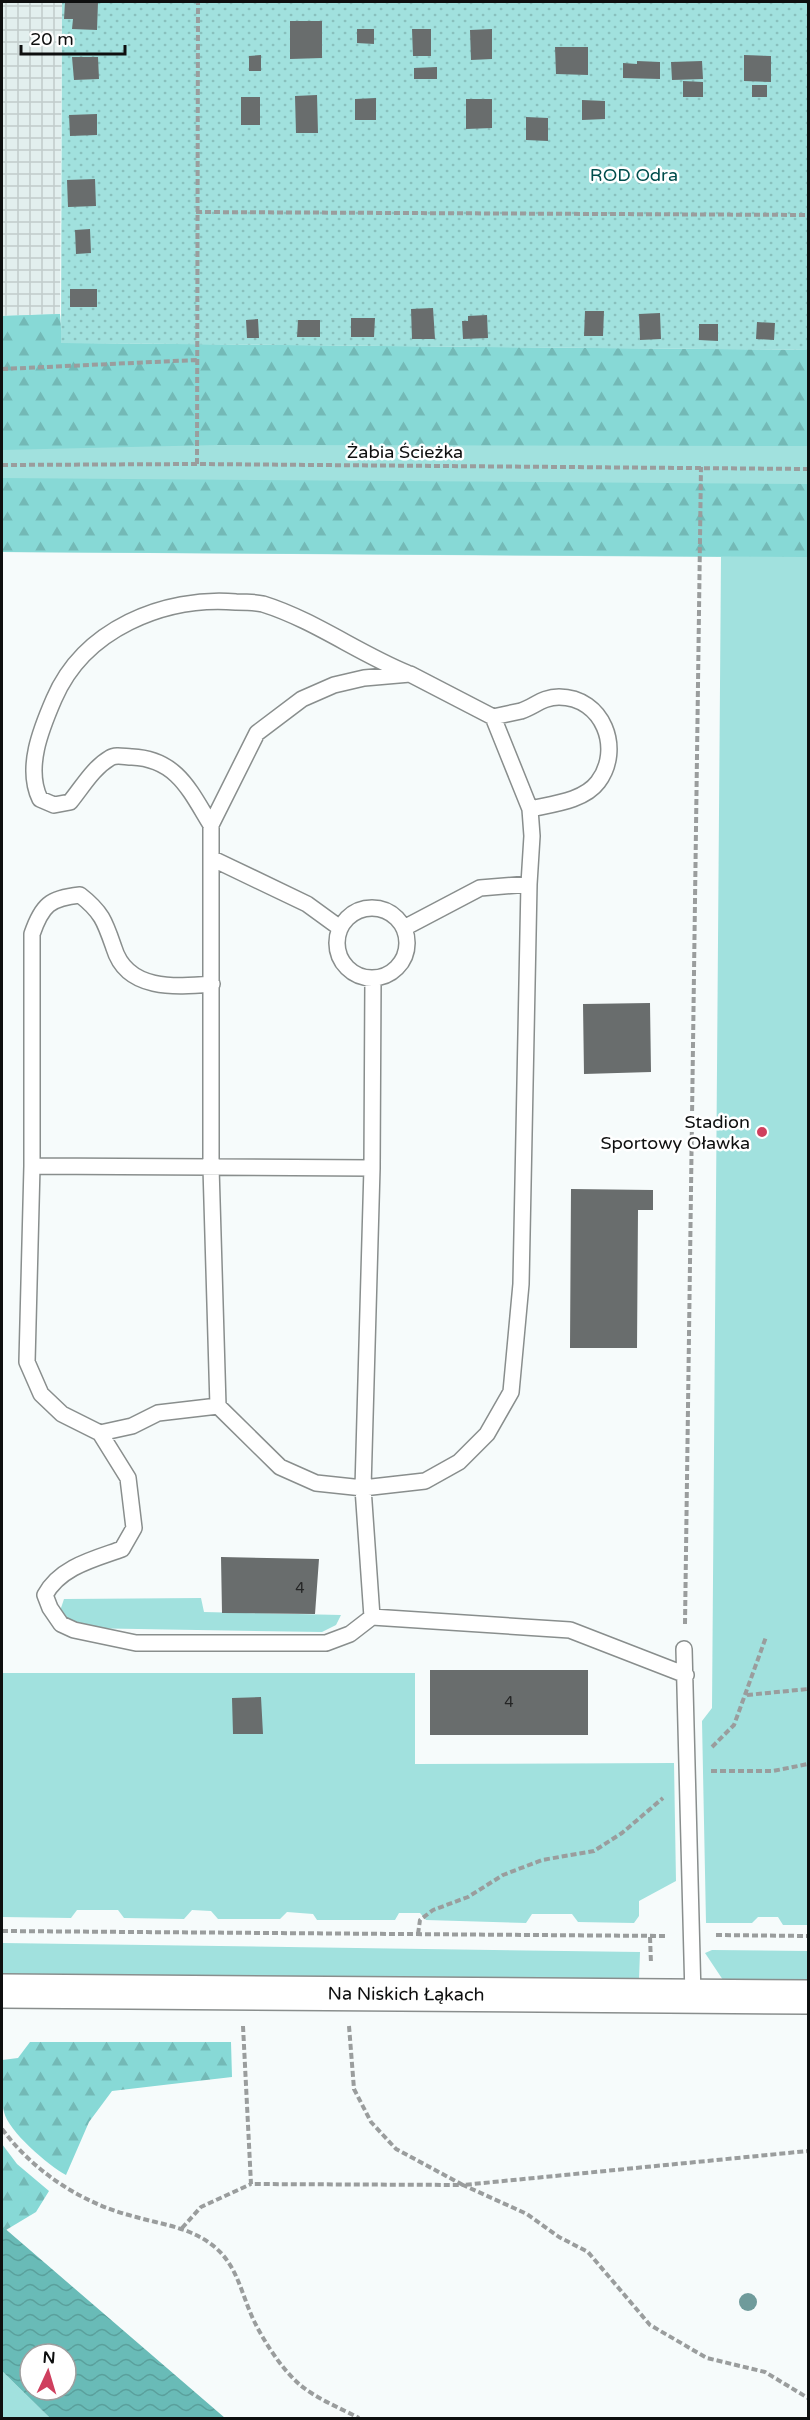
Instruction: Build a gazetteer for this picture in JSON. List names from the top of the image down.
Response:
{
  "streets": {
    "street": ["Na Niskich Łąkach"],
    "path": ["Żabia Ścieżka"]
  },
  "parks": ["ROD Odra"],
  "places": ["Stadion Sportowy Oławka"],
  "house_numbers": ["4", "4"],
  "scale_bar": "20 m",
  "north": "top"
}
